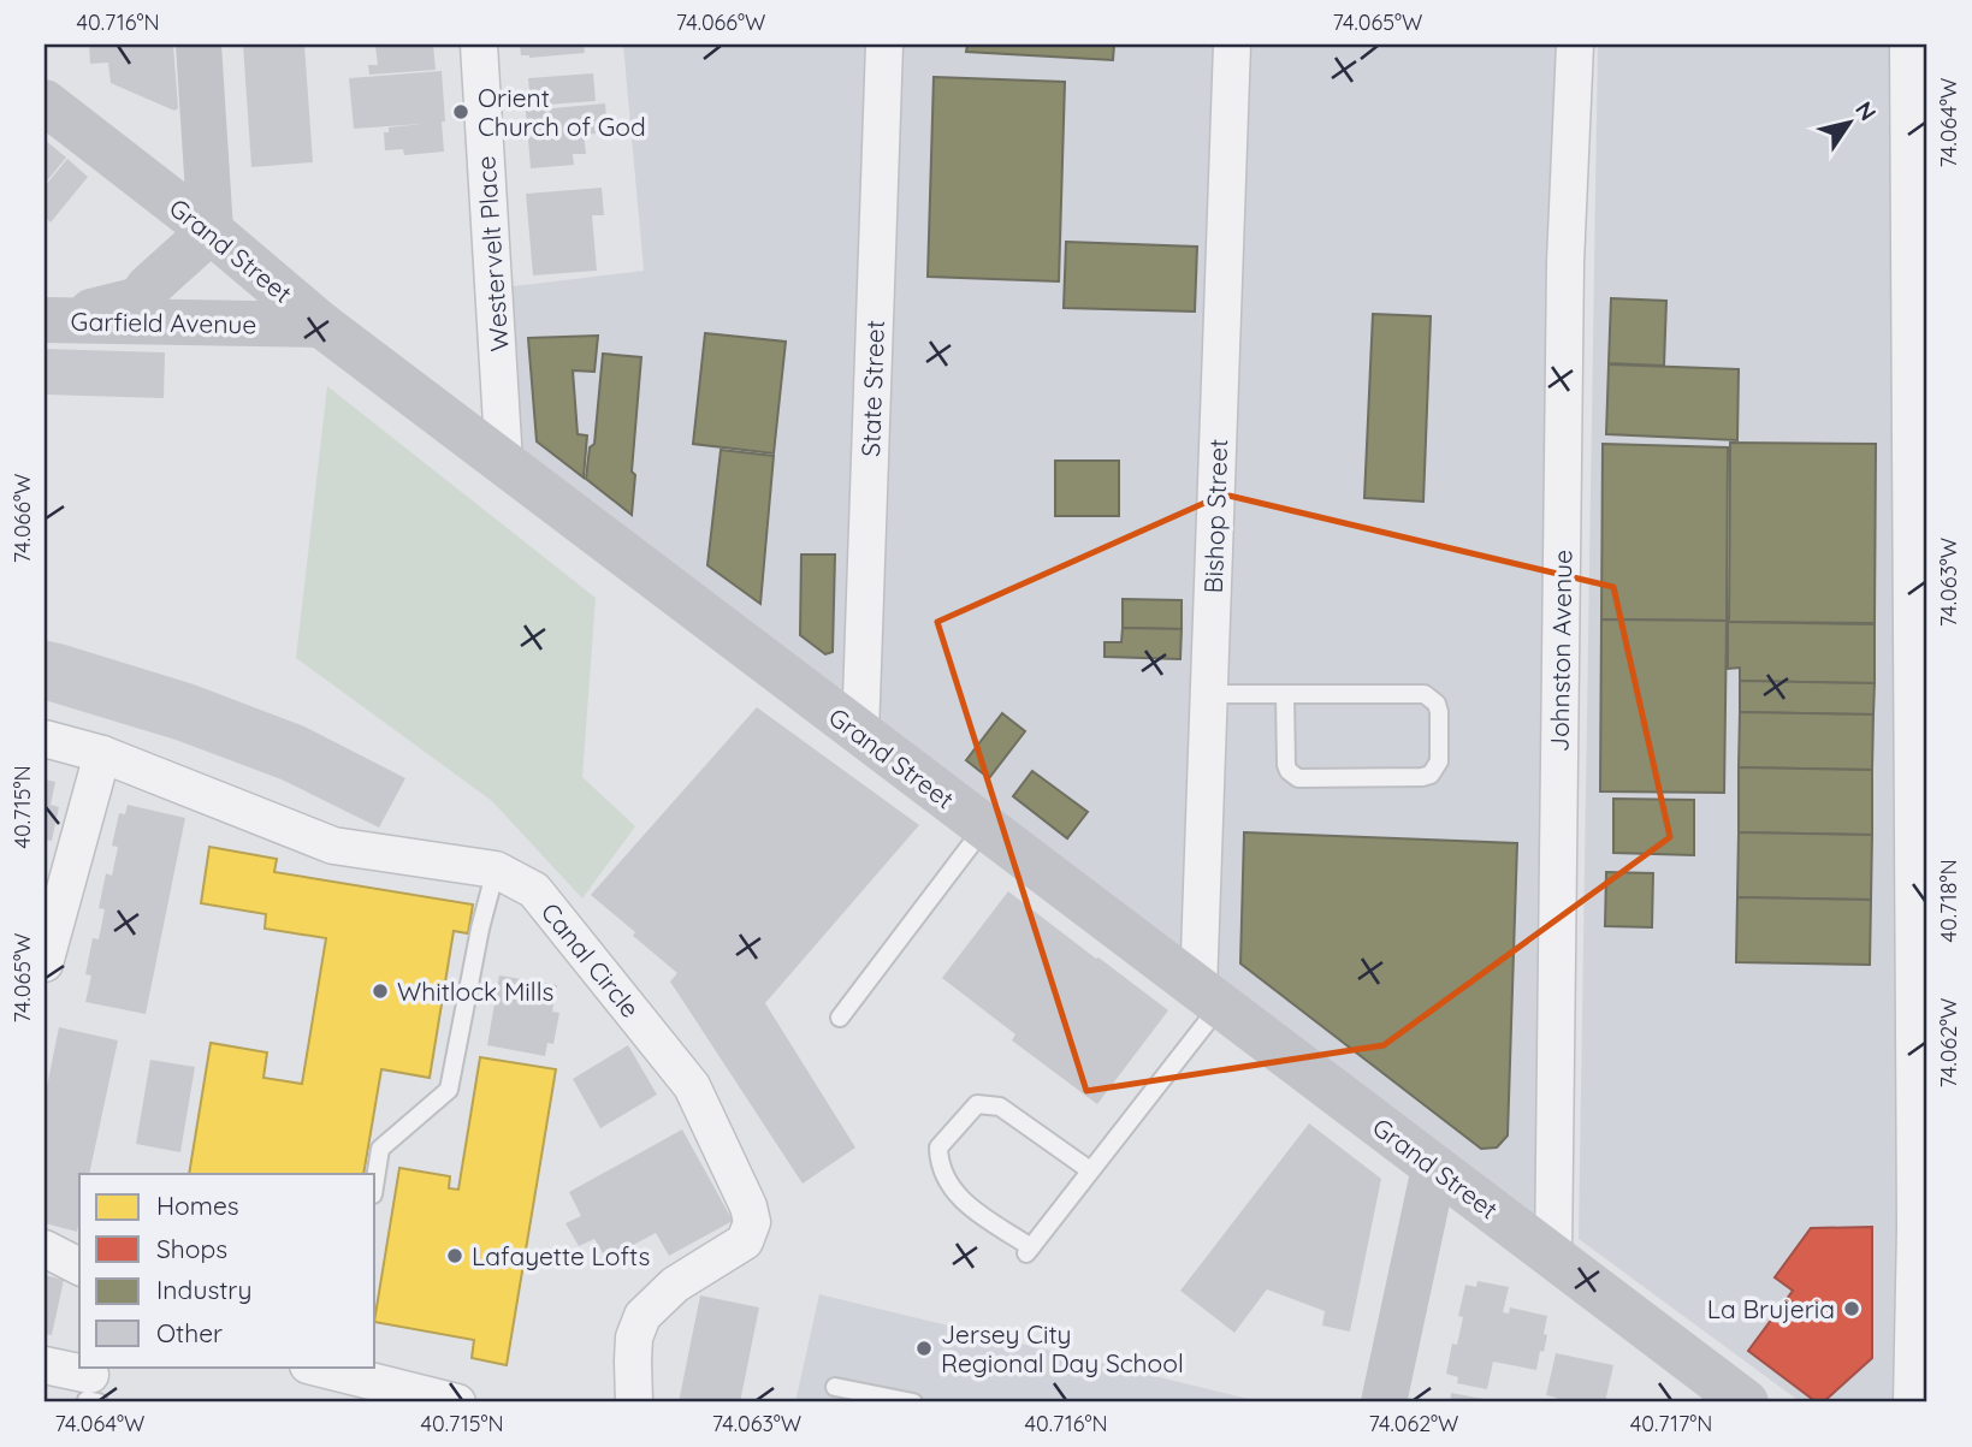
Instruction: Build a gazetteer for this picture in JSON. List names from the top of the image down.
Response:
{
  "streets": {
    "main road": ["Grand Street", "Garfield Avenue"],
    "street": [
      "Westervelt Place",
      "State Street",
      "Bishop Street",
      "Johnston Avenue",
      "Canal Circle"
    ]
  },
  "crossings": [
    ["Grand Street", "Westervelt Place"],
    ["Grand Street", "Garfield Avenue"],
    ["Grand Street", "State Street"],
    ["Grand Street", "Bishop Street"],
    ["Grand Street", "Johnston Avenue"]
  ],
  "places": [
    "Orient Church of God",
    "Whitlock Mills",
    "Lafayette Lofts",
    "La Brujeria",
    "Jersey City Regional Day School"
  ],
  "legend": [
    "Homes",
    "Shops",
    "Industry",
    "Other"
  ],
  "north": "top right",
  "coordinates": [
    "40.716°N",
    "74.066°W",
    "74.065°W",
    "74.064°W",
    "74.063°W",
    "40.715°N",
    "40.718°N",
    "74.062°W",
    "40.717°N"
  ]
}
